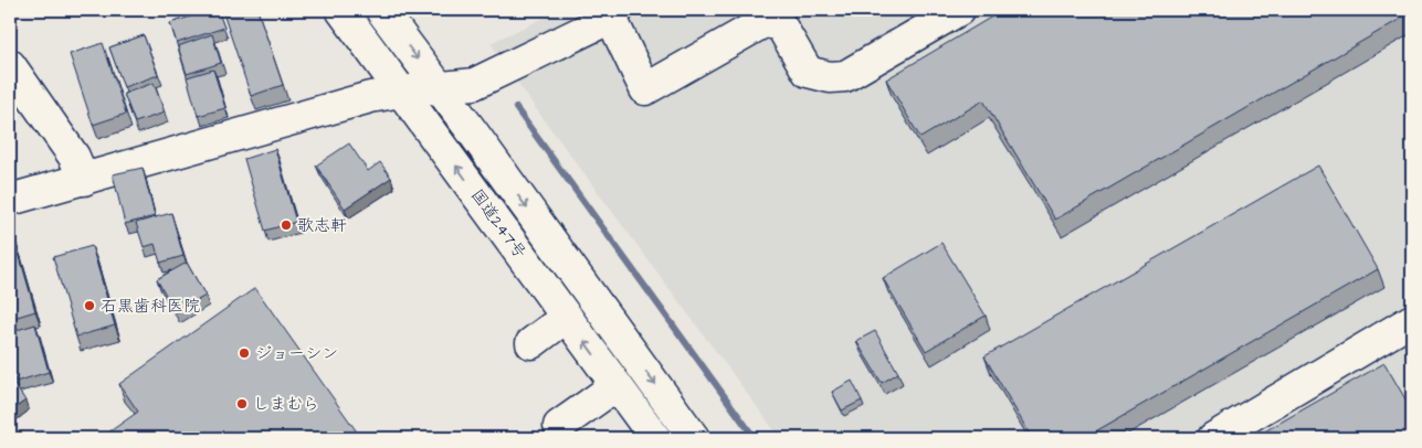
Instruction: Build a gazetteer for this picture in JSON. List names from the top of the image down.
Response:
{
  "streets": {
    "main road": ["国道247号"]
  },
  "places": [
    "歌志軒",
    "石黒歯科医院",
    "ジョーシン",
    "しまむら"
  ]
}
